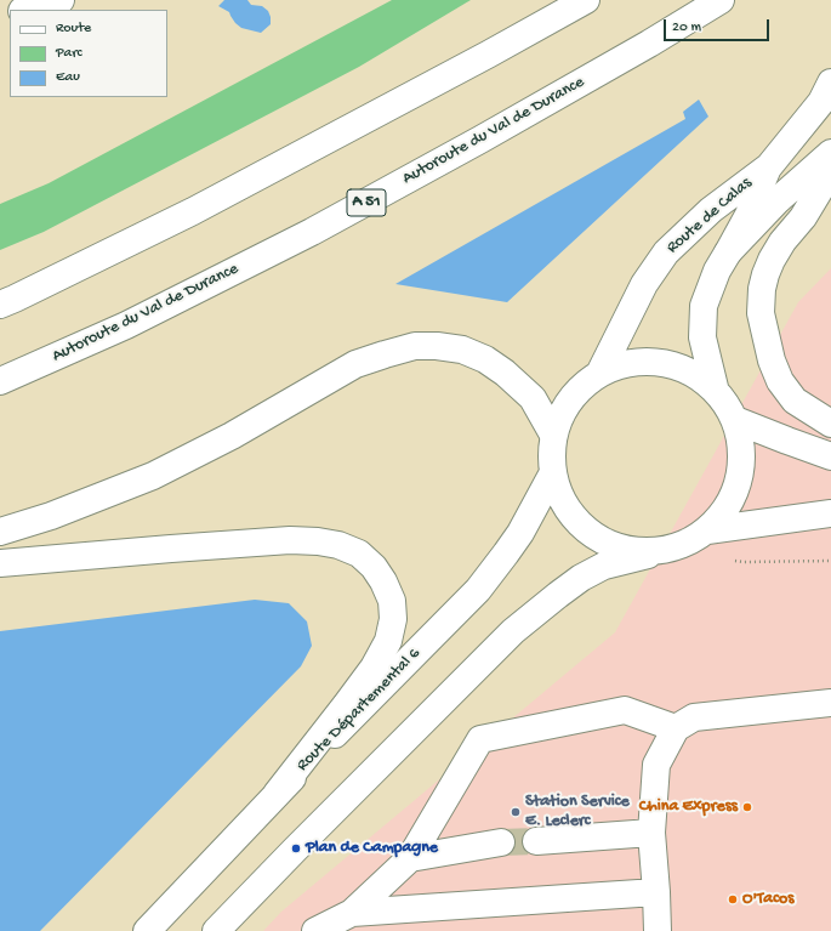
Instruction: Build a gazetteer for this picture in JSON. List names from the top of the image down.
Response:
{
  "streets": {
    "main road": [
      "Autoroute du Val de Durance",
      "A 51",
      "Route de Calas",
      "Route Départemental 6"
    ]
  },
  "places": [
    "China Express",
    "Station Service E. Leclerc",
    "Plan de Campagne",
    "O'Tacos"
  ],
  "legend": ["Route", "Parc", "Eau"],
  "scale_bar": "20 m"
}
